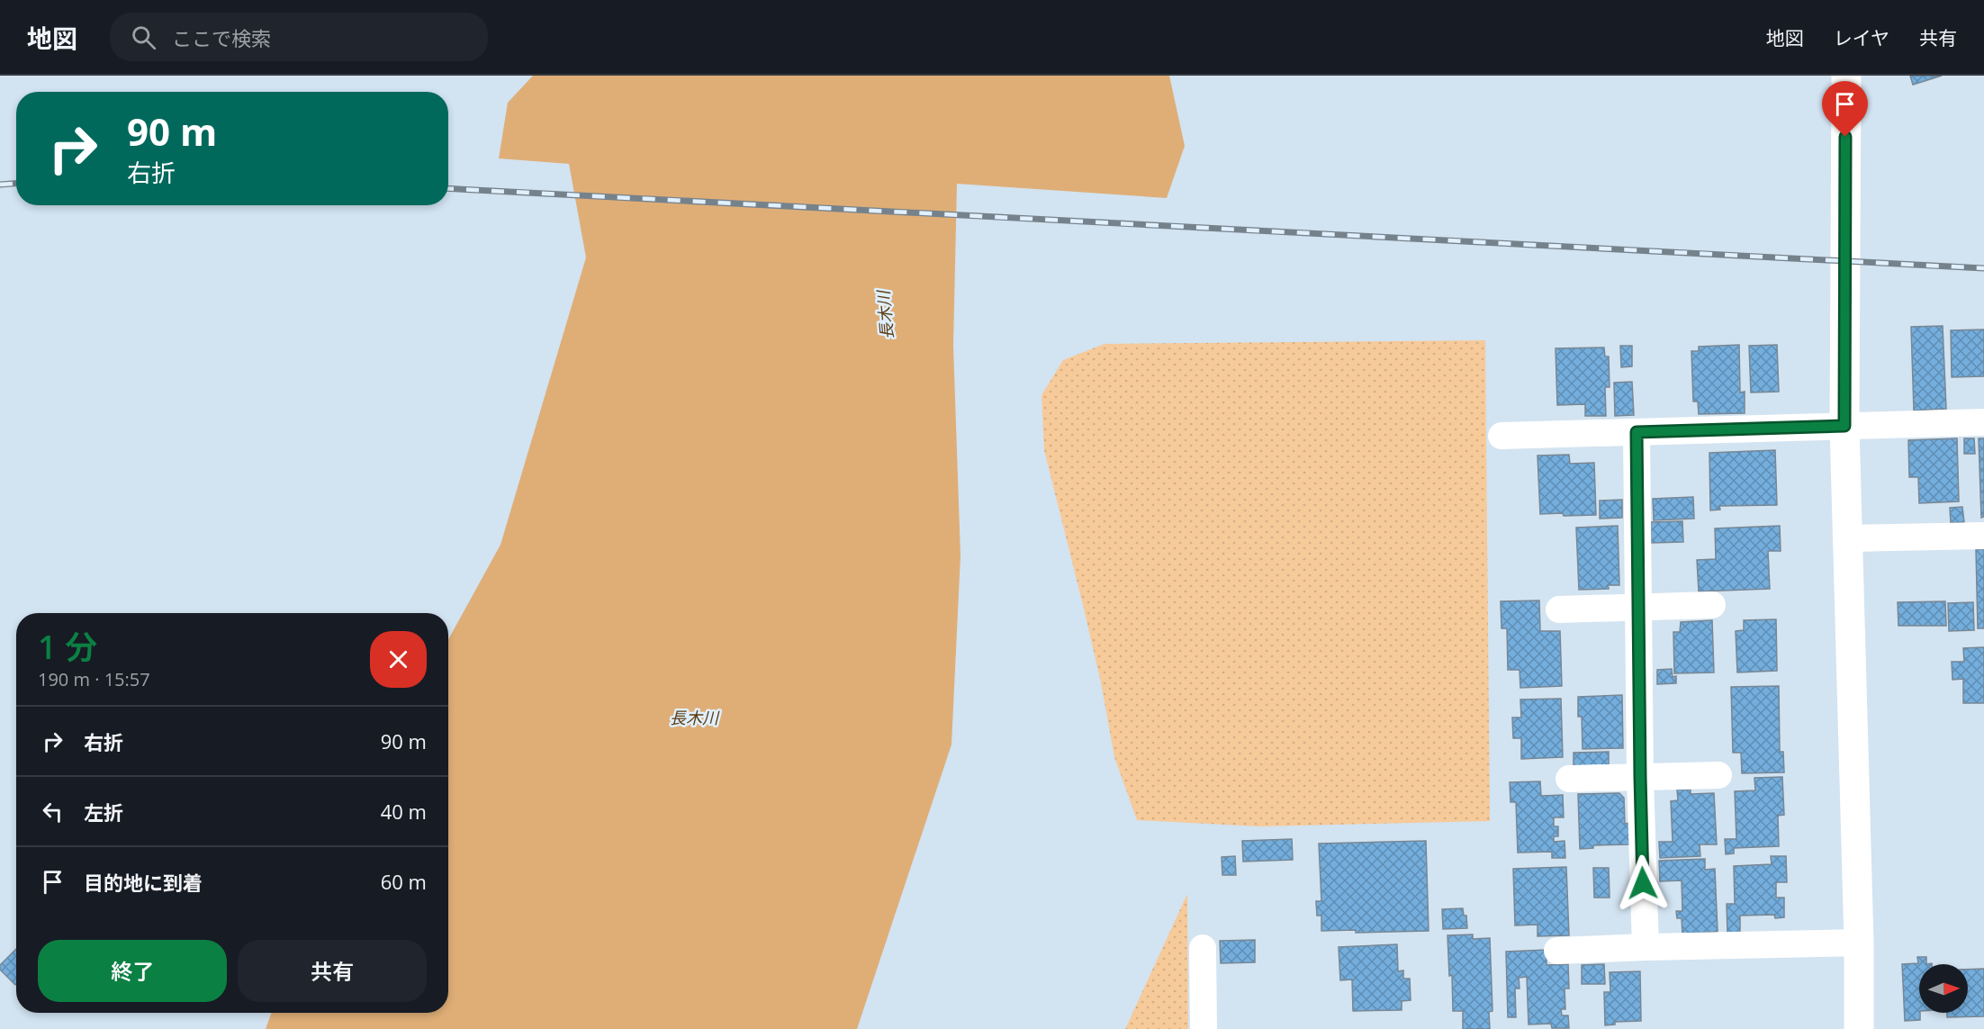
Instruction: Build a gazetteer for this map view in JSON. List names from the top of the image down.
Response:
{
  "water": ["長木川"],
  "north": "right",
  "page": {
    "header": "地図",
    "search": "ここで検索",
    "nav": ["地図", "レイヤ", "共有"],
    "turn": ["90 m", "右折"],
    "heading": ["1 分", "190 m · 15:57"],
    "list": [
      {
        "name": "右折",
        "value": "90 m"
      },
      {
        "name": "左折",
        "value": "40 m"
      },
      {
        "name": "目的地に到着",
        "value": "60 m"
      }
    ],
    "buttons": ["終了", "共有"]
  }
}
